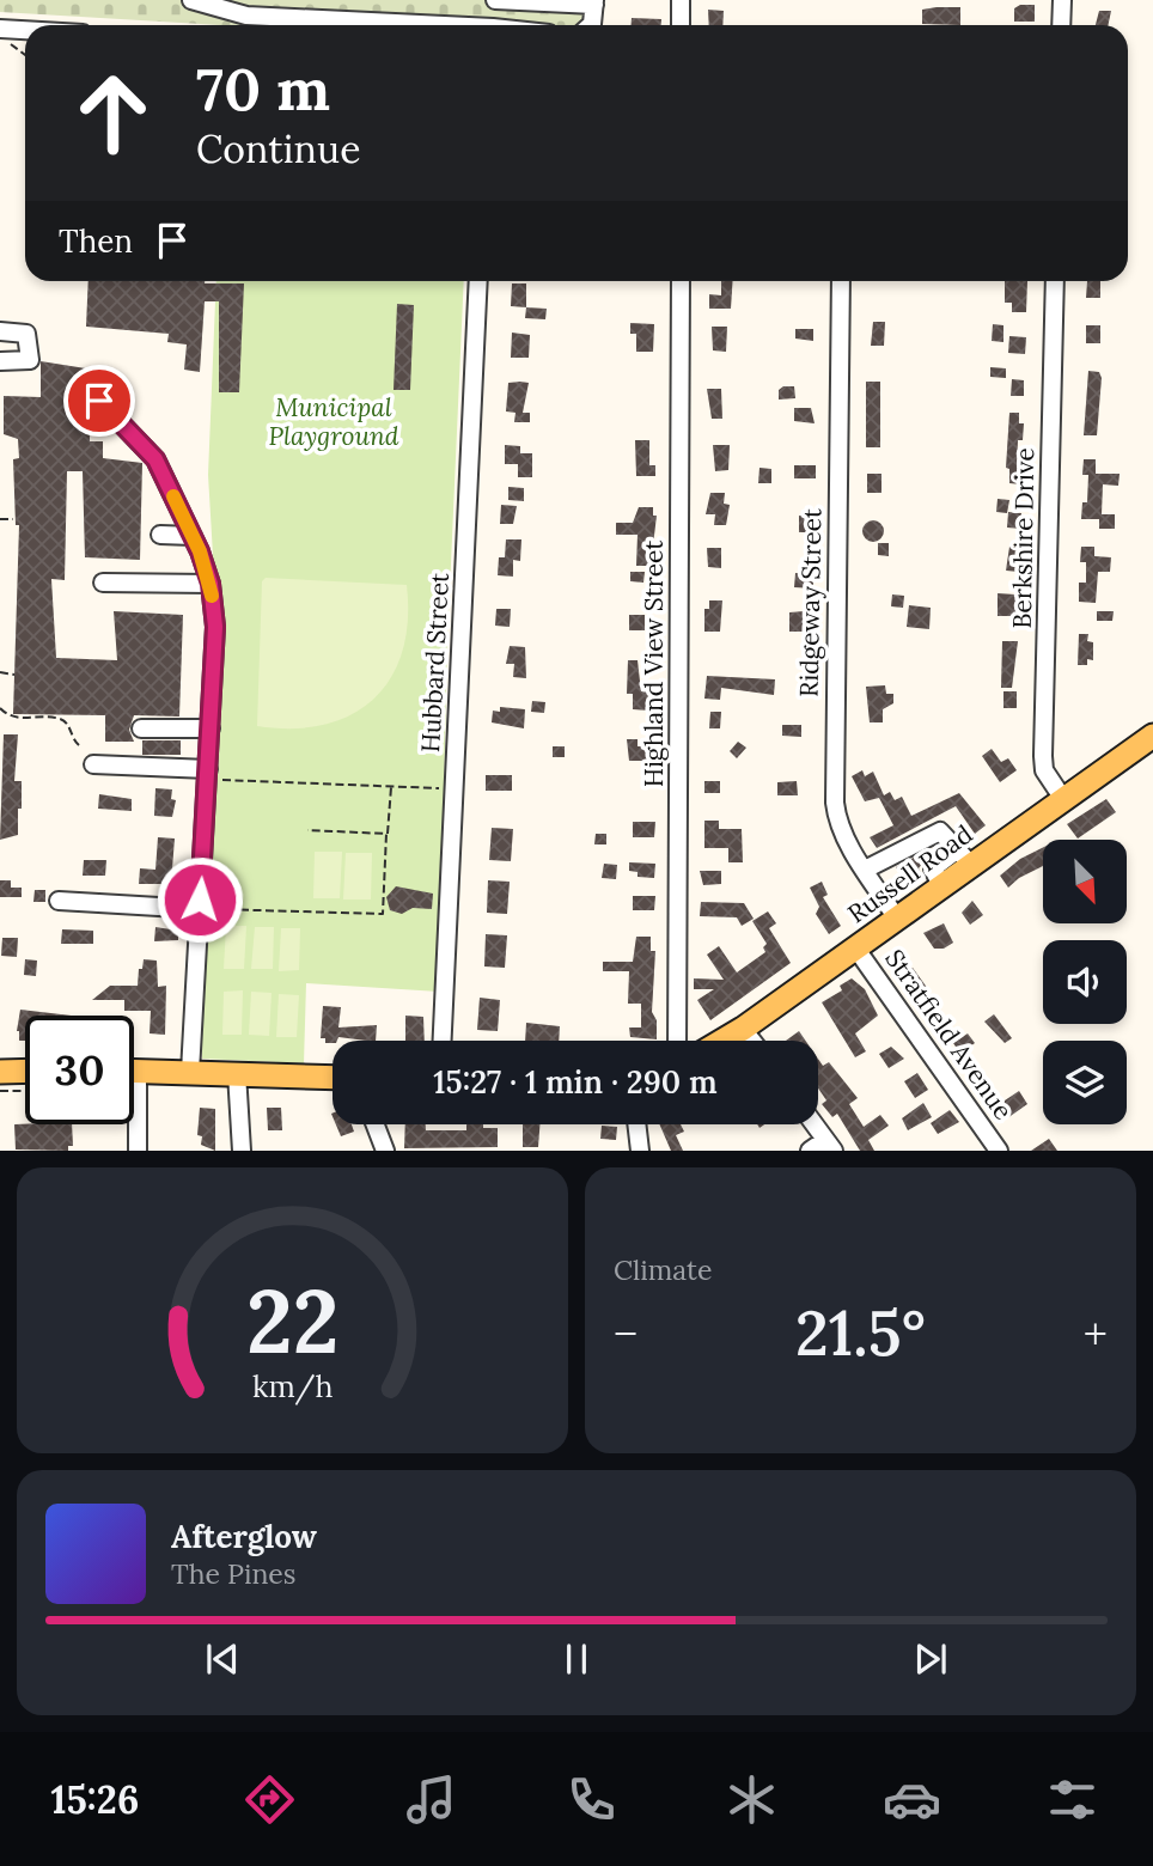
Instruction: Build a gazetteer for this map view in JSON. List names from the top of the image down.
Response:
{
  "streets": {
    "main road": ["Russell Road"],
    "street": [
      "Berkshire Drive",
      "Ridgeway Street",
      "Hubbard Street",
      "Highland View Street",
      "Stratfield Avenue"
    ]
  },
  "crossings": [
    ["Berkshire Drive", "Russell Road"],
    ["Ridgeway Street", "Russell Road"],
    ["Russell Road", "Stratfield Avenue"]
  ],
  "parks": ["Municipal Playground"],
  "north": "bottom right",
  "page": {
    "turn": ["70 m", "Continue"],
    "then": "Then",
    "limit": "30",
    "trip": "15:27 · 1 min · 290 m",
    "tile": "Climate",
    "heat": ["−", "21.5°", "+"],
    "song": ["Afterglow", "The Pines"],
    "tabs": "15:26",
    "gauge": ["22", "km/h"]
  }
}
